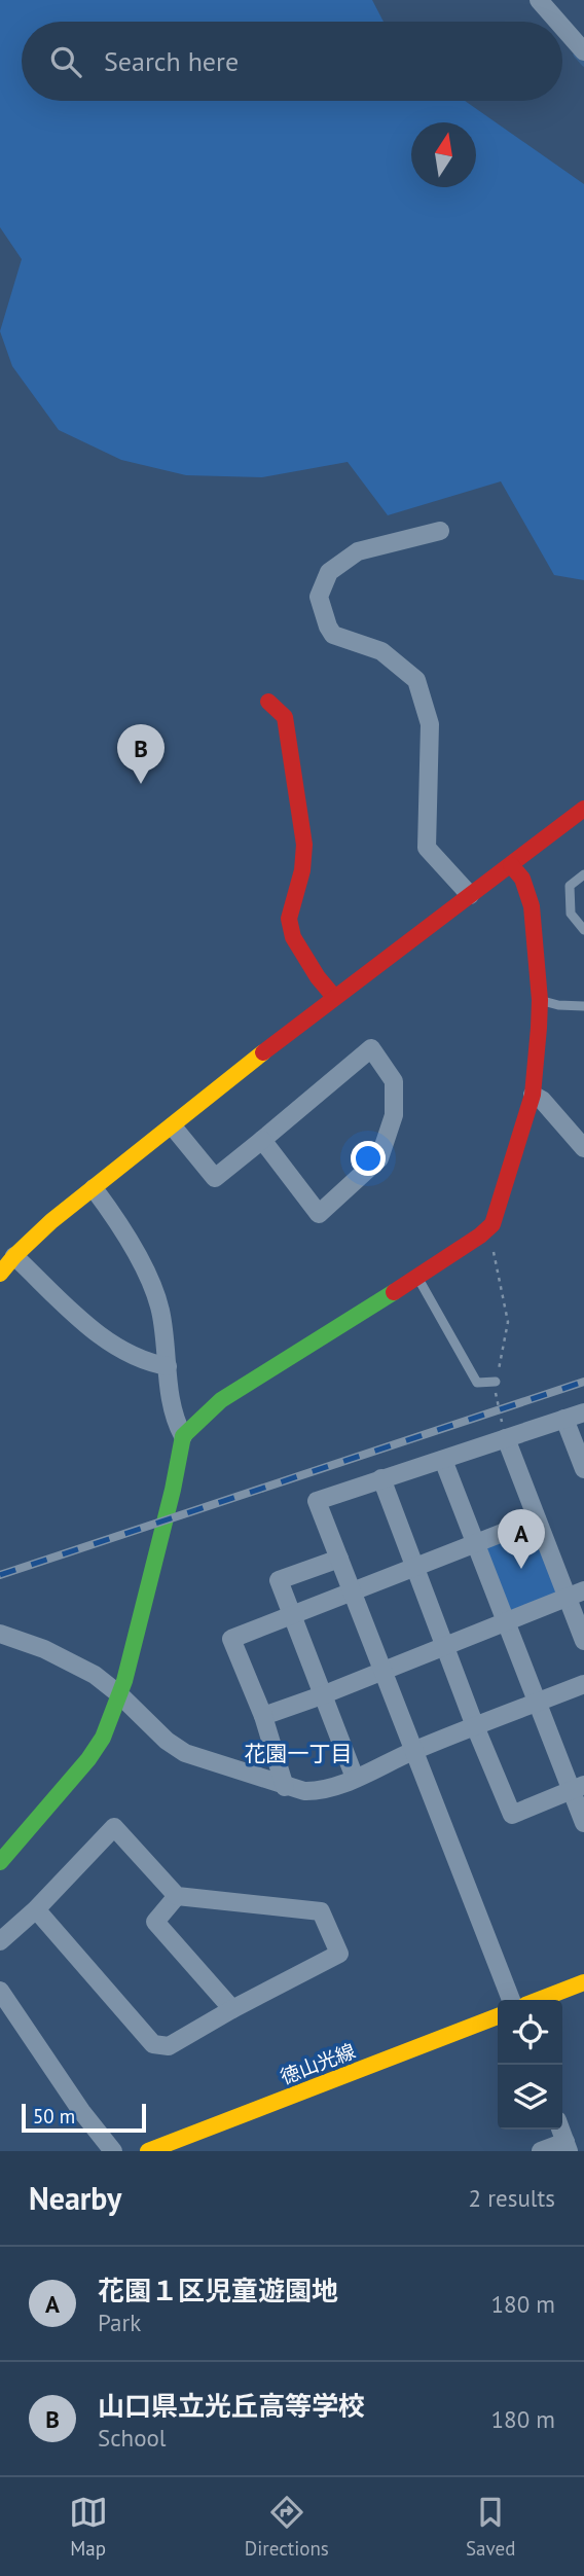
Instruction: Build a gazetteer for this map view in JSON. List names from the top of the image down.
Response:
{
  "streets": {
    "street": ["徳山光線"]
  },
  "districts": ["花園一丁目"],
  "scale_bar": "50 m",
  "north": "top",
  "page": {
    "search": "Search here",
    "pins": ["B", "A"],
    "scale": "50 m",
    "heading": ["Nearby", "2 results"],
    "list": [
      {
        "mark": "A",
        "name": "花園１区児童遊園地",
        "note": "Park",
        "value": "180 m"
      },
      {
        "mark": "B",
        "name": "山口県立光丘高等学校",
        "note": "School",
        "value": "180 m"
      }
    ],
    "nav": ["Map", "Directions", "Saved"]
  }
}
